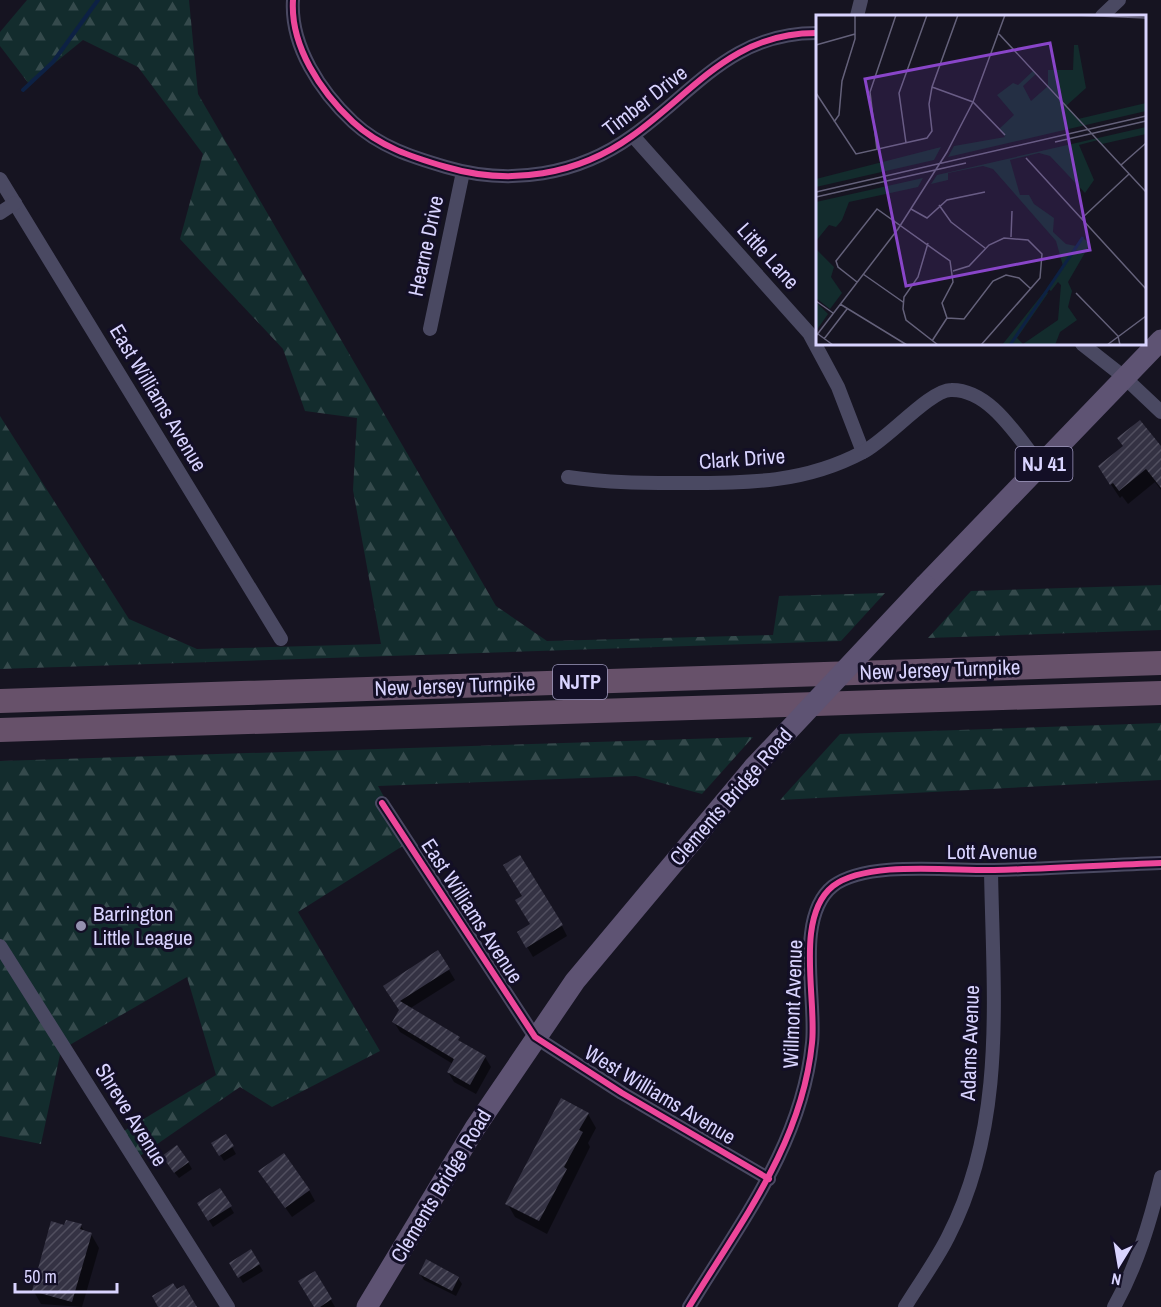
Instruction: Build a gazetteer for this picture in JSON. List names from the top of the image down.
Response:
{
  "streets": {
    "highway": ["New Jersey Turnpike", "NJTP"],
    "main road": ["NJ 41", "Clements Bridge Road"],
    "street": [
      "Timber Drive",
      "Hearne Drive",
      "Little Lane",
      "East Williams Avenue",
      "Clark Drive",
      "Lott Avenue",
      "Willmont Avenue",
      "Adams Avenue",
      "West Williams Avenue",
      "Shreve Avenue"
    ]
  },
  "crossings": [
    ["Timber Drive", "Hearne Drive"],
    ["Timber Drive", "Little Lane"],
    ["Little Lane", "Clark Drive"],
    ["East Williams Avenue", "Clements Bridge Road"],
    ["East Williams Avenue", "West Williams Avenue"],
    ["Clark Drive", "Clements Bridge Road"],
    ["Clements Bridge Road", "West Williams Avenue"],
    ["Lott Avenue", "Willmont Avenue"],
    ["Lott Avenue", "Adams Avenue"],
    ["Willmont Avenue", "West Williams Avenue"]
  ],
  "places": ["Barrington Little League"],
  "scale_bar": "50 m",
  "north": "bottom"
}
